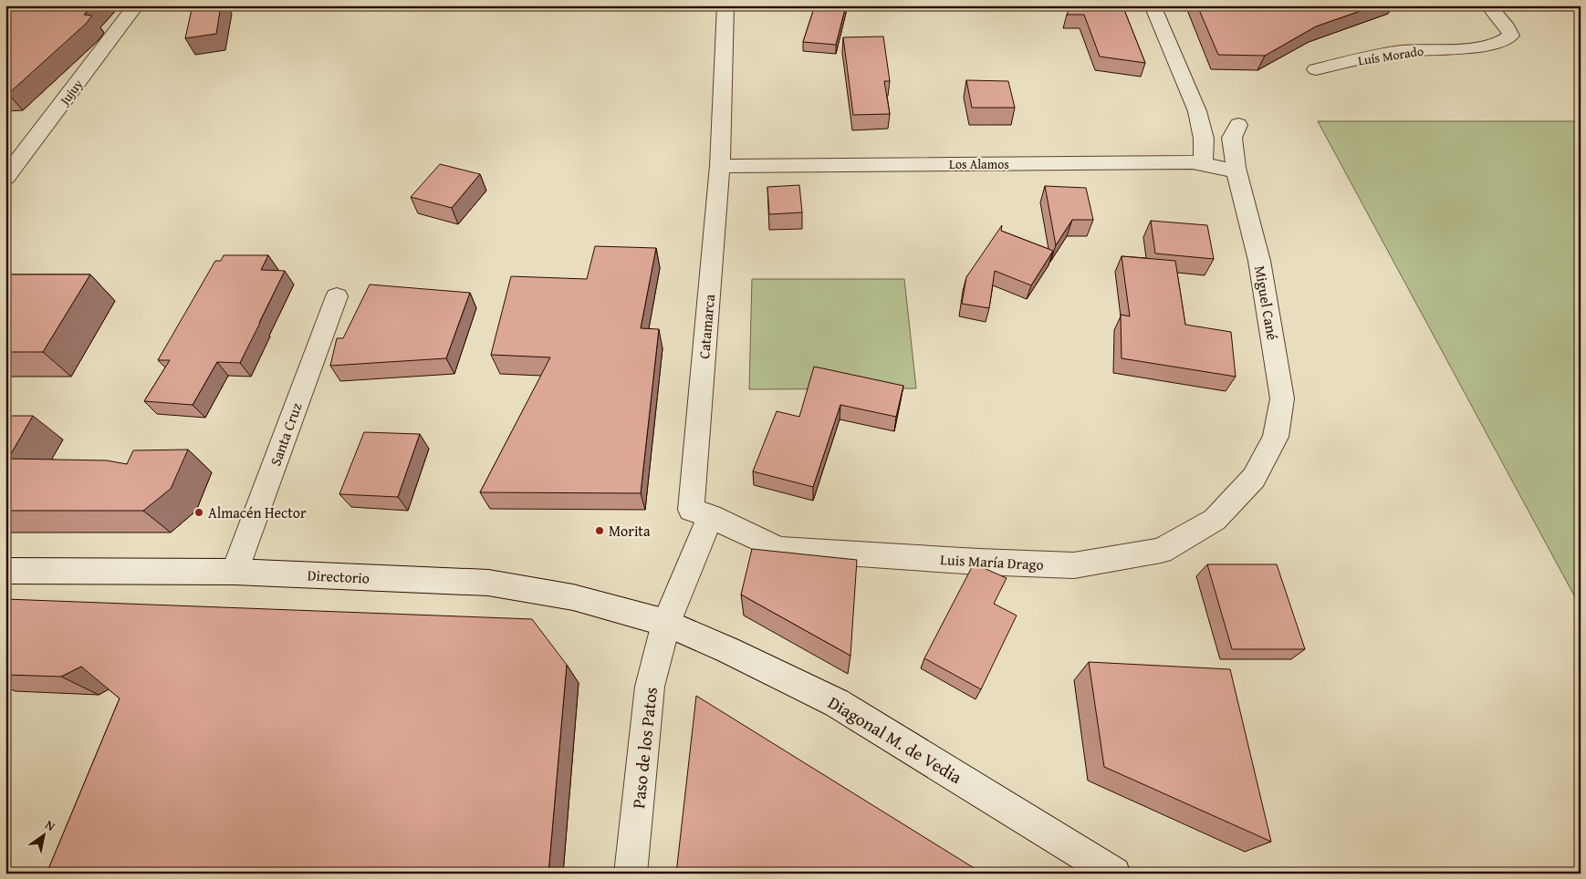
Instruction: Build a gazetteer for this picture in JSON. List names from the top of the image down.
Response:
{
  "streets": {
    "street": [
      "Luís Morado",
      "Jujuy",
      "Los Alamos",
      "Miguel Cané",
      "Catamarca",
      "Santa Cruz",
      "Luis María Drago",
      "Directorio",
      "Diagonal M. de Vedia",
      "Paso de los Patos"
    ]
  },
  "crossings": [
    ["Los Alamos", "Miguel Cané"],
    ["Los Alamos", "Catamarca"],
    ["Miguel Cané", "Luis María Drago"],
    ["Catamarca", "Luis María Drago"],
    ["Santa Cruz", "Directorio"],
    ["Directorio", "Diagonal M. de Vedia"],
    ["Directorio", "Paso de los Patos"],
    ["Diagonal M. de Vedia", "Paso de los Patos"]
  ],
  "places": ["Almacén Hector", "Morita"],
  "north": "top right"
}
